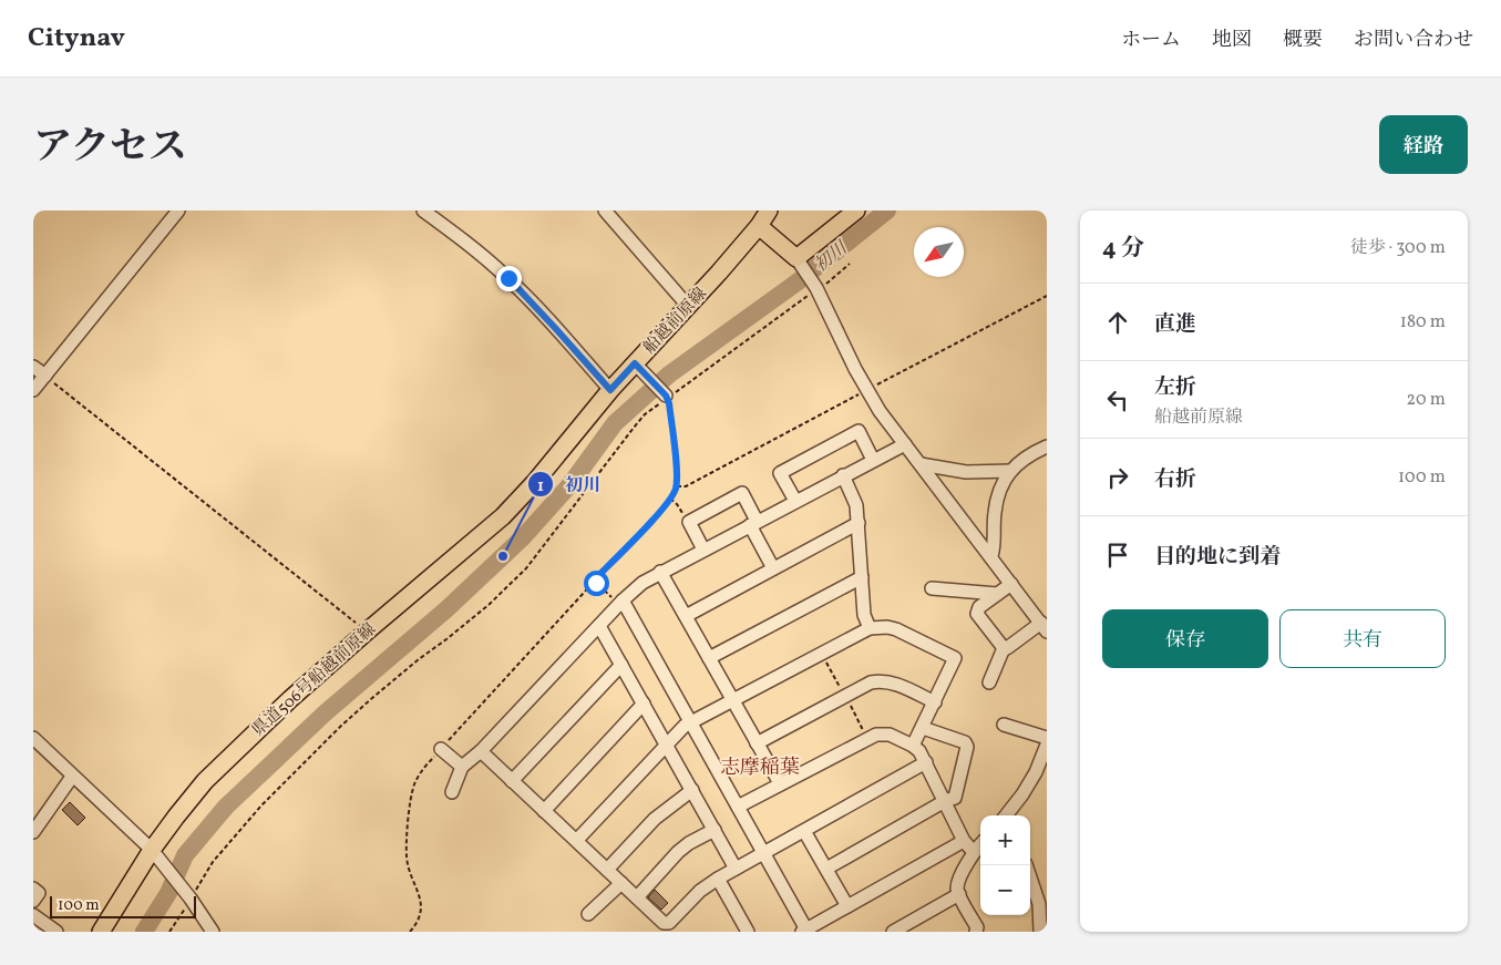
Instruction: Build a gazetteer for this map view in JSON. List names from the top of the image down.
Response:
{
  "streets": {
    "main road": ["船越前原線", "県道506号船越前原線"]
  },
  "crossings": [
    ["船越前原線", "県道506号船越前原線"]
  ],
  "districts": ["志摩稲葉"],
  "water": ["初川"],
  "places": ["初川"],
  "scale_bar": "100 m",
  "north": "bottom left",
  "page": {
    "header": "Citynav",
    "nav": [
      "ホーム",
      "地図",
      "概要",
      "お問い合わせ"
    ],
    "title": "アクセス",
    "buttons": [
      "経路",
      ["保存", "共有"]
    ],
    "heading": ["4 分", "徒歩 · 300 m"],
    "list": [
      ["直進", "180 m"],
      ["左折", "船越前原線", "20 m"],
      ["右折", "100 m"],
      "目的地に到着"
    ],
    "map_buttons": ["+", "−"],
    "scale": "100 m"
  }
}
